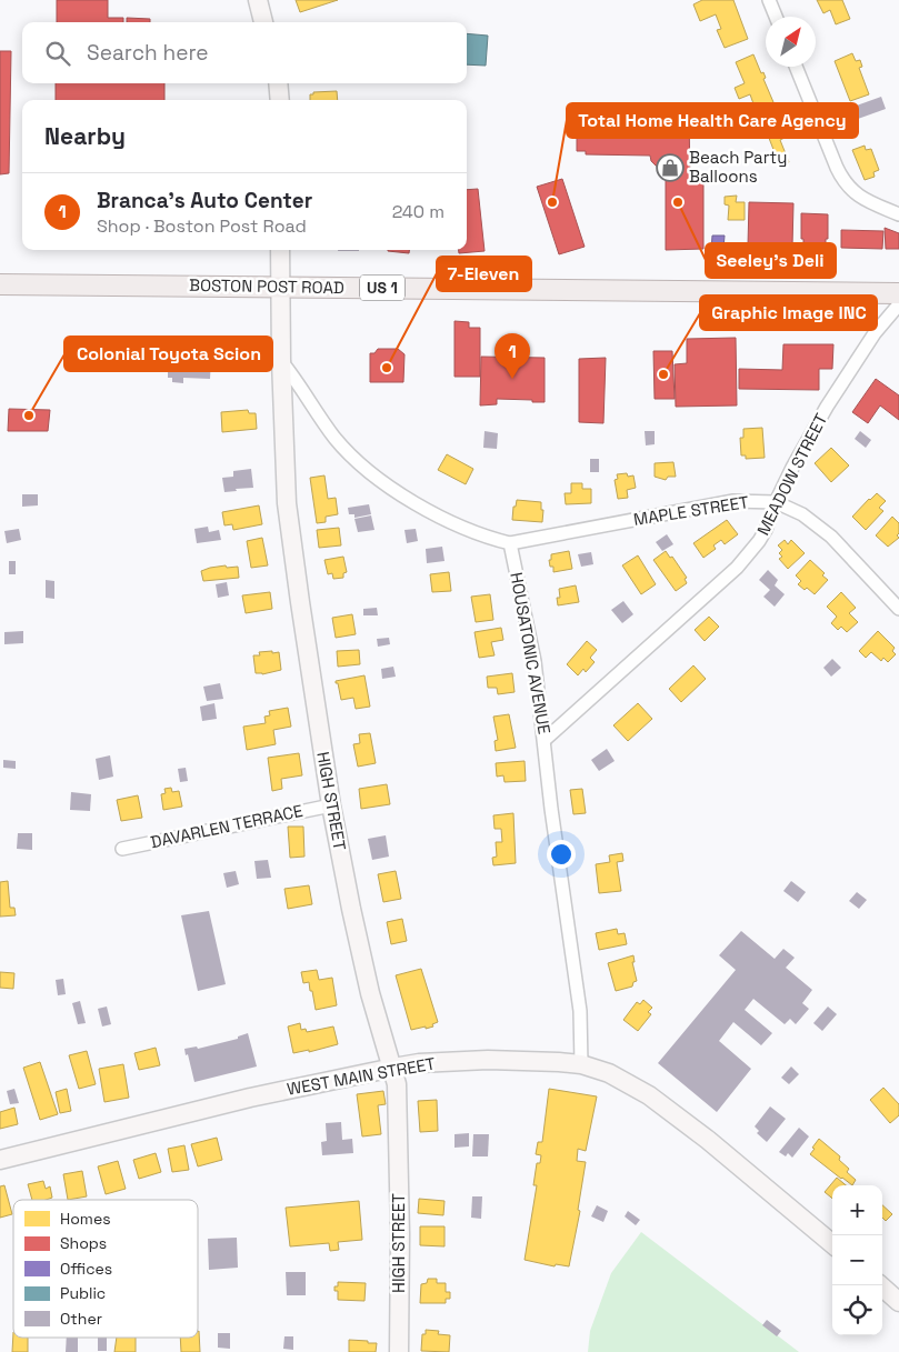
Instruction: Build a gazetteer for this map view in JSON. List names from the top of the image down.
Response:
{
  "streets": {
    "main road": [
      "BOSTON POST ROAD",
      "US 1",
      "HIGH STREET",
      "WEST MAIN STREET"
    ],
    "street": [
      "MEADOW STREET",
      "MAPLE STREET",
      "HOUSATONIC AVENUE",
      "DAVARLEN TERRACE"
    ]
  },
  "crossings": [
    ["BOSTON POST ROAD", "HIGH STREET"],
    ["MEADOW STREET", "MAPLE STREET"],
    ["MEADOW STREET", "HOUSATONIC AVENUE"],
    ["MAPLE STREET", "HOUSATONIC AVENUE"],
    ["HOUSATONIC AVENUE", "WEST MAIN STREET"],
    ["HIGH STREET", "DAVARLEN TERRACE"],
    ["HIGH STREET", "WEST MAIN STREET"]
  ],
  "places": {
    "shop": ["Beach Party Balloons"],
    "other": [
      "Total Home Health Care Agency",
      "Seeley's Deli",
      "7-Eleven",
      "Graphic Image INC",
      "Colonial Toyota Scion"
    ]
  },
  "legend": [
    "Homes",
    "Shops",
    "Offices",
    "Public",
    "Other"
  ],
  "north": "top right",
  "page": {
    "search": "Search here",
    "heading": "Nearby",
    "list": [
      {
        "mark": "1",
        "name": "Branca's Auto Center",
        "note": "Shop · Boston Post Road",
        "value": "240 m"
      }
    ],
    "pins": "1",
    "map_buttons": ["+", "−"]
  }
}
